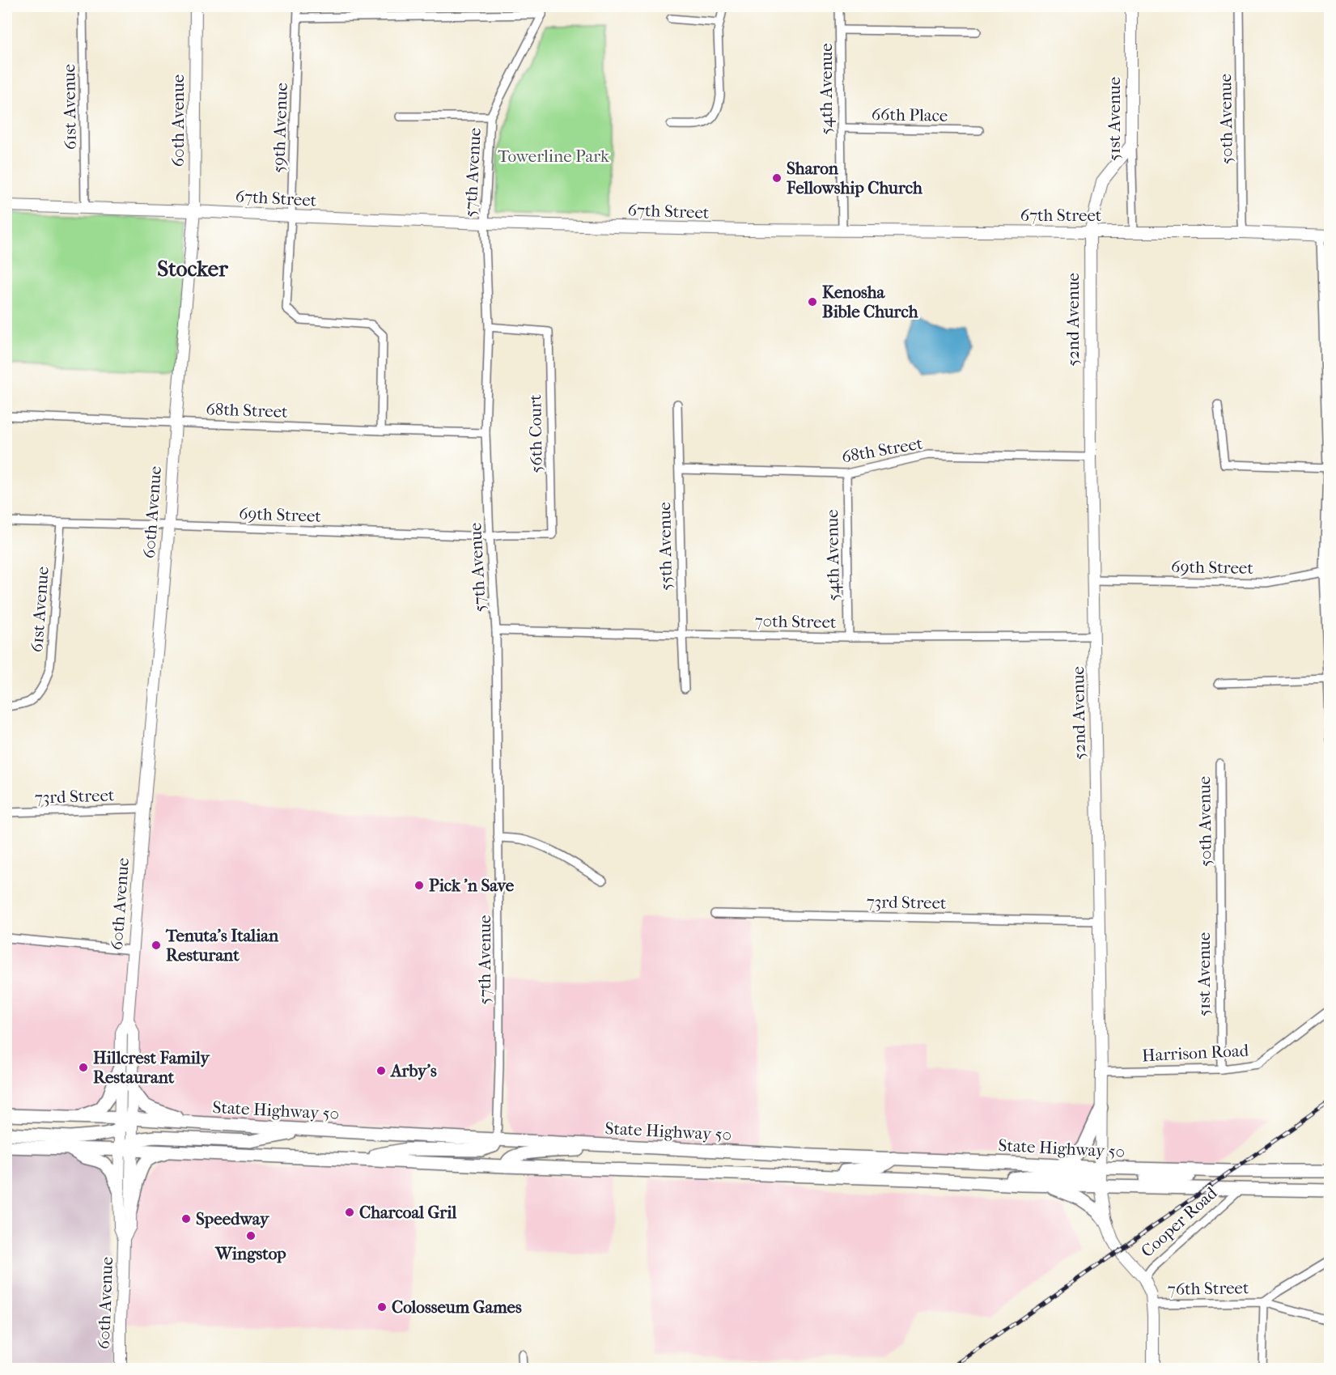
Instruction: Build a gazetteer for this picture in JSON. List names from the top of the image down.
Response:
{
  "streets": {
    "main road": ["State Highway 50"],
    "street": [
      "54th Avenue",
      "61st Avenue",
      "66th Place",
      "51st Avenue",
      "50th Avenue",
      "60th Avenue",
      "59th Avenue",
      "57th Avenue",
      "67th Street",
      "52nd Avenue",
      "68th Street",
      "56th Court",
      "69th Street",
      "55th Avenue",
      "70th Street",
      "73rd Street",
      "Harrison Road",
      "Cooper Road",
      "76th Street"
    ]
  },
  "crossings": [
    ["54th Avenue", "66th Place"],
    ["54th Avenue", "67th Street"],
    ["54th Avenue", "68th Street"],
    ["54th Avenue", "70th Street"],
    ["61st Avenue", "67th Street"],
    ["61st Avenue", "69th Street"],
    ["51st Avenue", "50th Avenue"],
    ["51st Avenue", "67th Street"],
    ["51st Avenue", "52nd Avenue"],
    ["51st Avenue", "Harrison Road"],
    ["50th Avenue", "67th Street"],
    ["60th Avenue", "67th Street"],
    ["60th Avenue", "68th Street"],
    ["60th Avenue", "69th Street"],
    ["60th Avenue", "73rd Street"],
    ["60th Avenue", "State Highway 50"],
    ["59th Avenue", "67th Street"],
    ["59th Avenue", "68th Street"],
    ["57th Avenue", "67th Street"],
    ["57th Avenue", "68th Street"],
    ["57th Avenue", "56th Court"],
    ["57th Avenue", "69th Street"],
    ["57th Avenue", "70th Street"],
    ["57th Avenue", "State Highway 50"],
    ["67th Street", "52nd Avenue"],
    ["52nd Avenue", "68th Street"],
    ["52nd Avenue", "69th Street"],
    ["52nd Avenue", "70th Street"],
    ["52nd Avenue", "73rd Street"],
    ["52nd Avenue", "Harrison Road"],
    ["52nd Avenue", "State Highway 50"],
    ["52nd Avenue", "Cooper Road"],
    ["68th Street", "55th Avenue"],
    ["56th Court", "69th Street"],
    ["55th Avenue", "70th Street"],
    ["State Highway 50", "Cooper Road"],
    ["Cooper Road", "76th Street"]
  ],
  "districts": ["Stocker"],
  "parks": ["Towerline Park"],
  "places": [
    "Sharon Fellowship Church",
    "Kenosha Bible Church",
    "Pick 'n Save",
    "Tenuta's Italian Resturant",
    "Hillcrest Family Restaurant",
    "Arby's",
    "Charcoal Gril",
    "Speedway",
    "Wingstop",
    "Colosseum Games"
  ]
}
